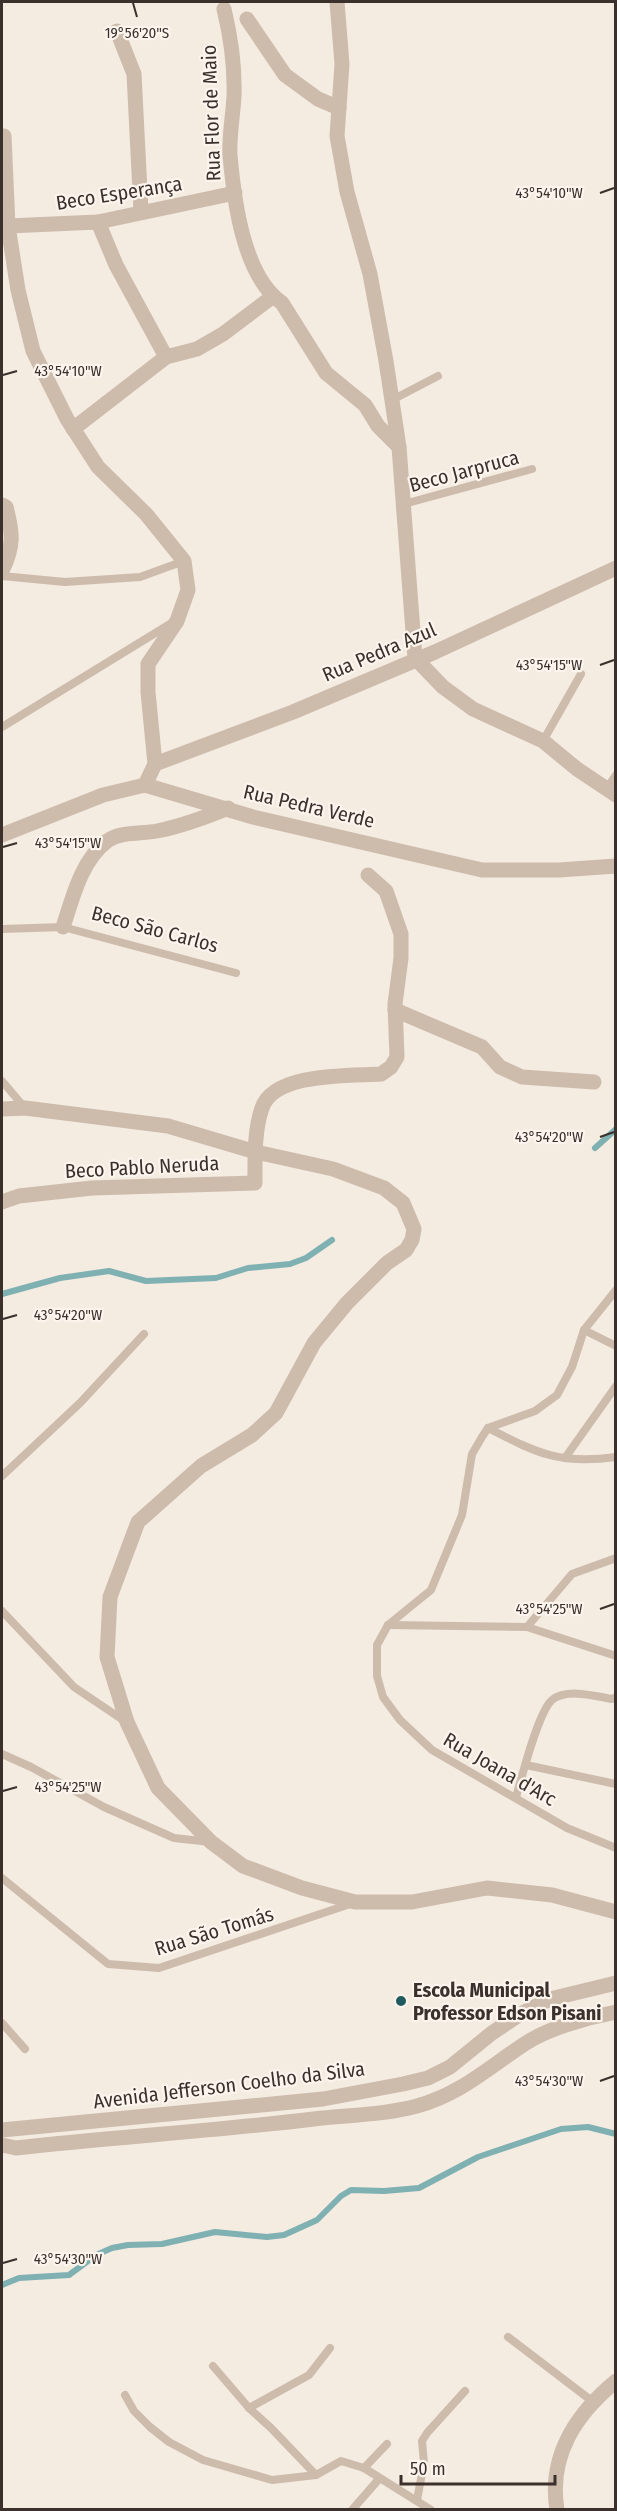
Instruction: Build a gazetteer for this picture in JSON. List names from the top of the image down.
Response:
{
  "streets": {
    "street": [
      "Rua Flor de Maio",
      "Beco Esperança",
      "Rua Pedra Azul",
      "Rua Pedra Verde",
      "Beco São Carlos",
      "Beco Pablo Neruda",
      "Avenida Jefferson Coelho da Silva"
    ],
    "lane": ["Beco Jarpruca", "Rua Joana d'Arc", "Rua São Tomás"]
  },
  "crossings": [
    ["Rua Flor de Maio", "Beco Esperança"],
    ["Rua Pedra Verde", "Beco São Carlos"]
  ],
  "places": ["Escola Municipal Professor Edson Pisani"],
  "scale_bar": "50 m",
  "coordinates": [
    "19°56'20\"S",
    "43°54'10\"W",
    "43°54'15\"W",
    "43°54'20\"W",
    "43°54'25\"W",
    "43°54'30\"W"
  ]
}
